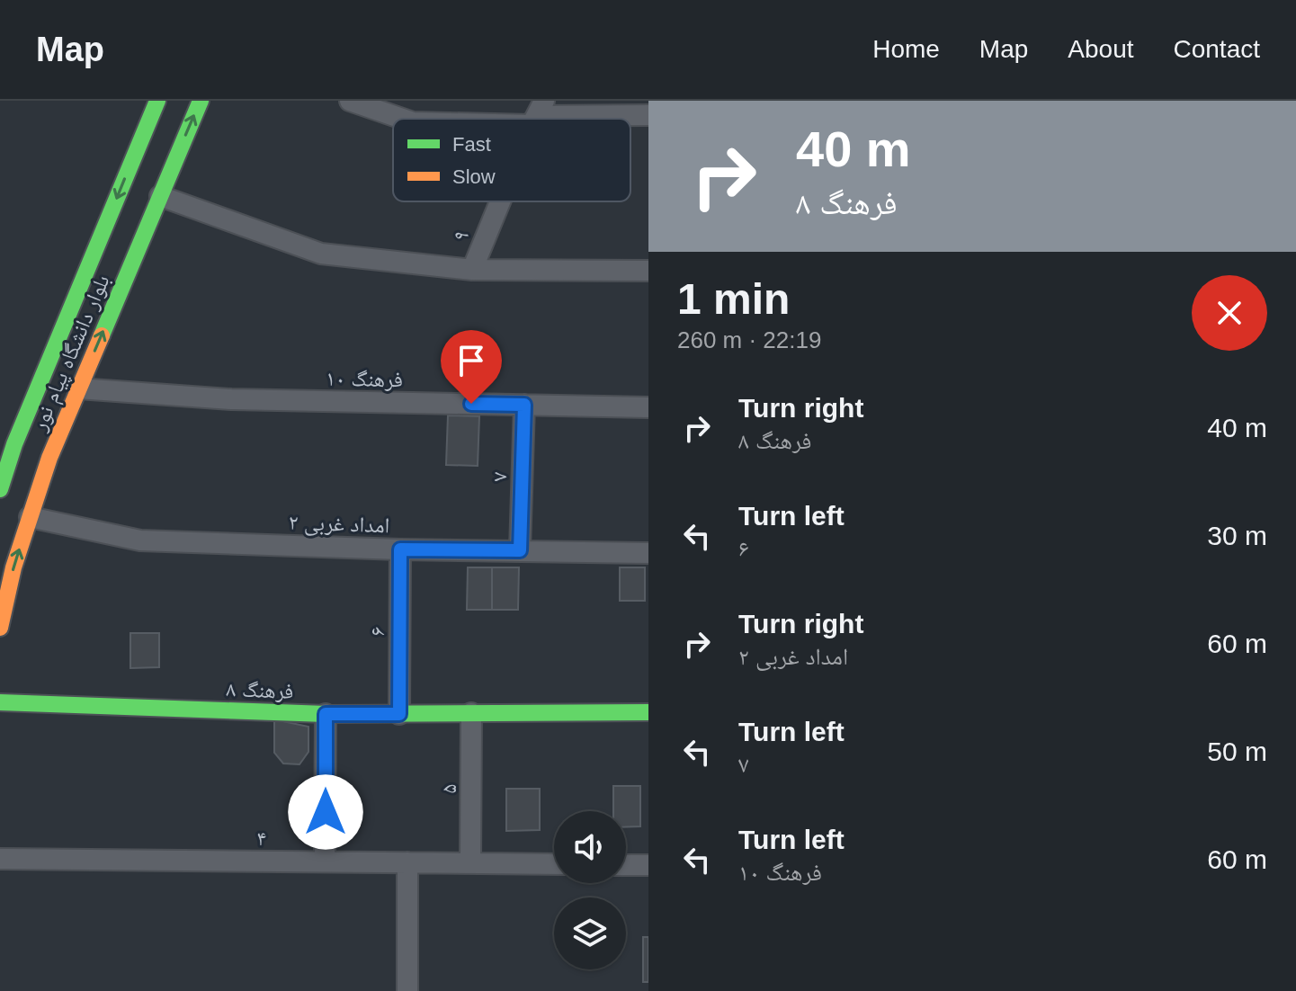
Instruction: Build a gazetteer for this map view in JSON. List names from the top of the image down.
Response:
{
  "streets": {
    "street": [
      "۹",
      "بلوار دانشگاه پیام نور",
      "فرهنگ ۱۰",
      "۷",
      "امداد غربی ۲",
      "۶",
      "فرهنگ ۸",
      "۵",
      "۴"
    ]
  },
  "crossings": [
    ["بلوار دانشگاه پیام نور", "فرهنگ ۱۰"],
    ["بلوار دانشگاه پیام نور", "امداد غربی ۲"],
    ["فرهنگ ۱۰", "۷"],
    ["۷", "امداد غربی ۲"],
    ["امداد غربی ۲", "۶"],
    ["۶", "فرهنگ ۸"],
    ["فرهنگ ۸", "۵"],
    ["۵", "۴"]
  ],
  "legend": ["Fast", "Slow"],
  "page": {
    "header": "Map",
    "nav": [
      "Home",
      "Map",
      "About",
      "Contact"
    ],
    "turn": ["40 m", "فرهنگ ۸"],
    "heading": ["1 min", "260 m · 22:19"],
    "list": [
      {
        "name": "Turn right",
        "note": "فرهنگ ۸",
        "value": "40 m"
      },
      {
        "name": "Turn left",
        "note": "۶",
        "value": "30 m"
      },
      {
        "name": "Turn right",
        "note": "امداد غربی ۲",
        "value": "60 m"
      },
      {
        "name": "Turn left",
        "note": "۷",
        "value": "50 m"
      },
      {
        "name": "Turn left",
        "note": "فرهنگ ۱۰",
        "value": "60 m"
      }
    ]
  }
}
